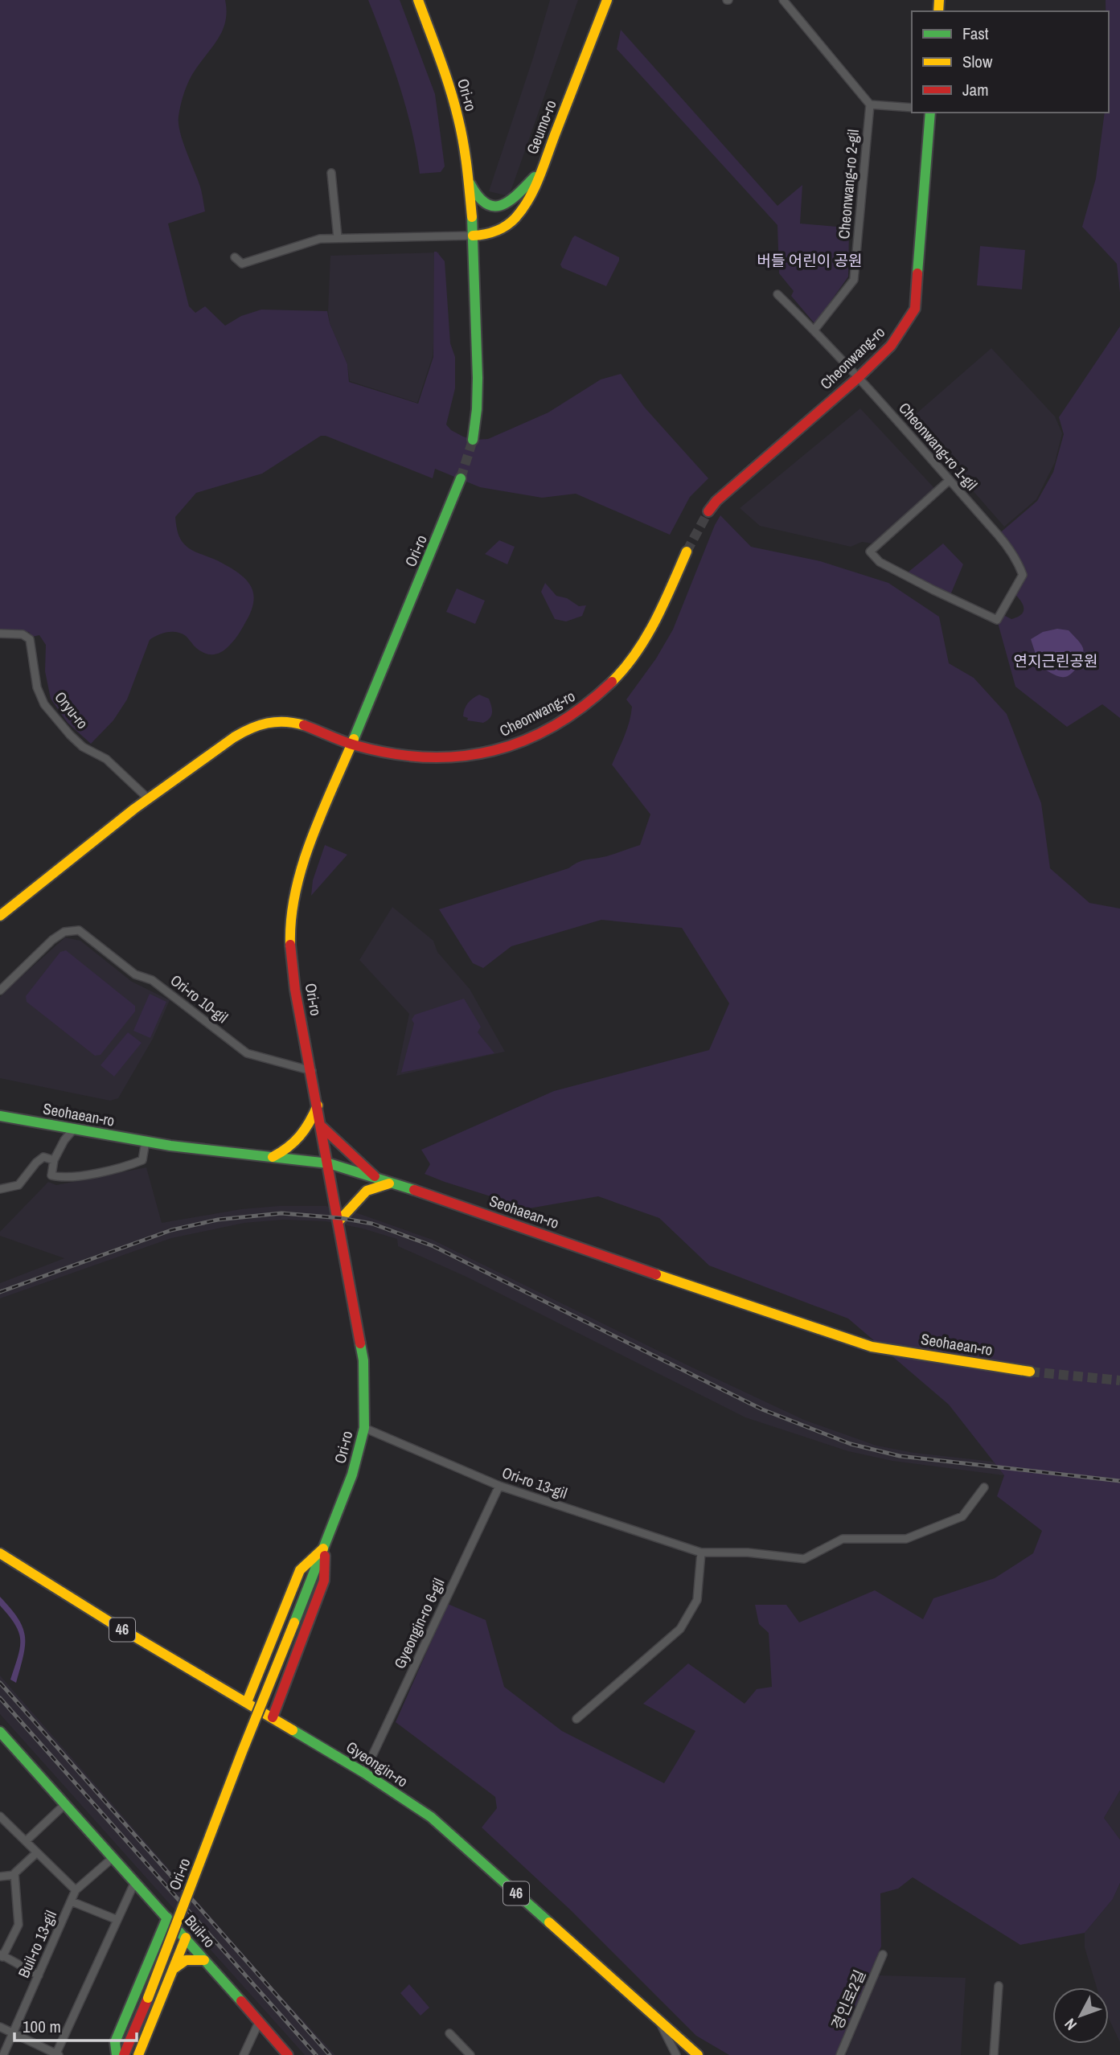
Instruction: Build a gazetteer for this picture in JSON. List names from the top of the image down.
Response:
{
  "streets": {
    "main road": [
      "Ori-ro",
      "Geumo-ro",
      "Cheonwang-ro",
      "Seohaean-ro",
      "46",
      "Gyeongin-ro",
      "Buil-ro"
    ],
    "street": [
      "Cheonwang-ro 2-gil",
      "Cheonwang-ro 1-gil",
      "Oryu-ro",
      "Ori-ro 10-gil",
      "Ori-ro 13-gil",
      "Gyeongin-ro 6-gil",
      "Buil-ro 13-gil",
      "경인로2길"
    ]
  },
  "crossings": [
    ["Ori-ro", "Geumo-ro"],
    ["Ori-ro", "Cheonwang-ro"],
    ["Ori-ro", "Ori-ro 10-gil"],
    ["Ori-ro", "Seohaean-ro"],
    ["Ori-ro", "Ori-ro 13-gil"],
    ["Ori-ro", "Gyeongin-ro"],
    ["Cheonwang-ro", "Cheonwang-ro 1-gil"],
    ["Ori-ro 13-gil", "Gyeongin-ro 6-gil"],
    ["Gyeongin-ro 6-gil", "Gyeongin-ro"],
    ["Buil-ro", "Buil-ro 13-gil"]
  ],
  "parks": ["버들 어린이 공원", "연지근린공원"],
  "legend": ["Fast", "Slow", "Jam"],
  "scale_bar": "100 m",
  "north": "bottom left"
}
